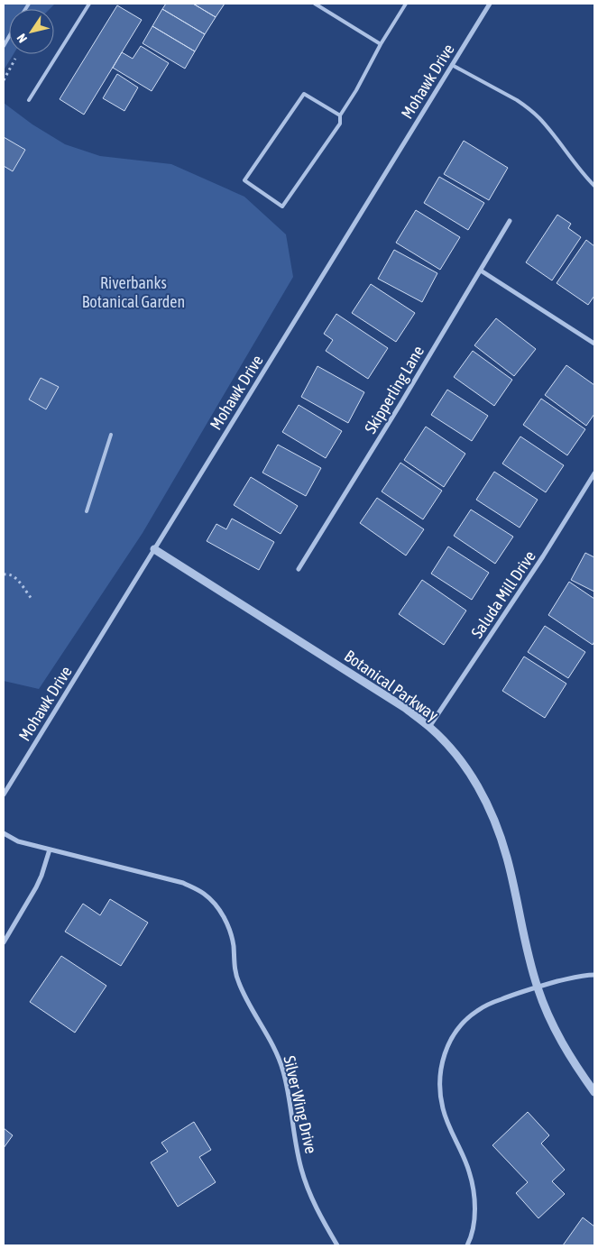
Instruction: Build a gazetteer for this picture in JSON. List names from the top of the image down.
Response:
{
  "streets": {
    "street": [
      "Mohawk Drive",
      "Skipperling Lane",
      "Saluda Mill Drive",
      "Botanical Parkway",
      "Silver Wing Drive"
    ]
  },
  "crossings": [
    ["Mohawk Drive", "Botanical Parkway"],
    ["Saluda Mill Drive", "Botanical Parkway"]
  ],
  "parks": ["Riverbanks Botanical Garden"],
  "north": "bottom left"
}
